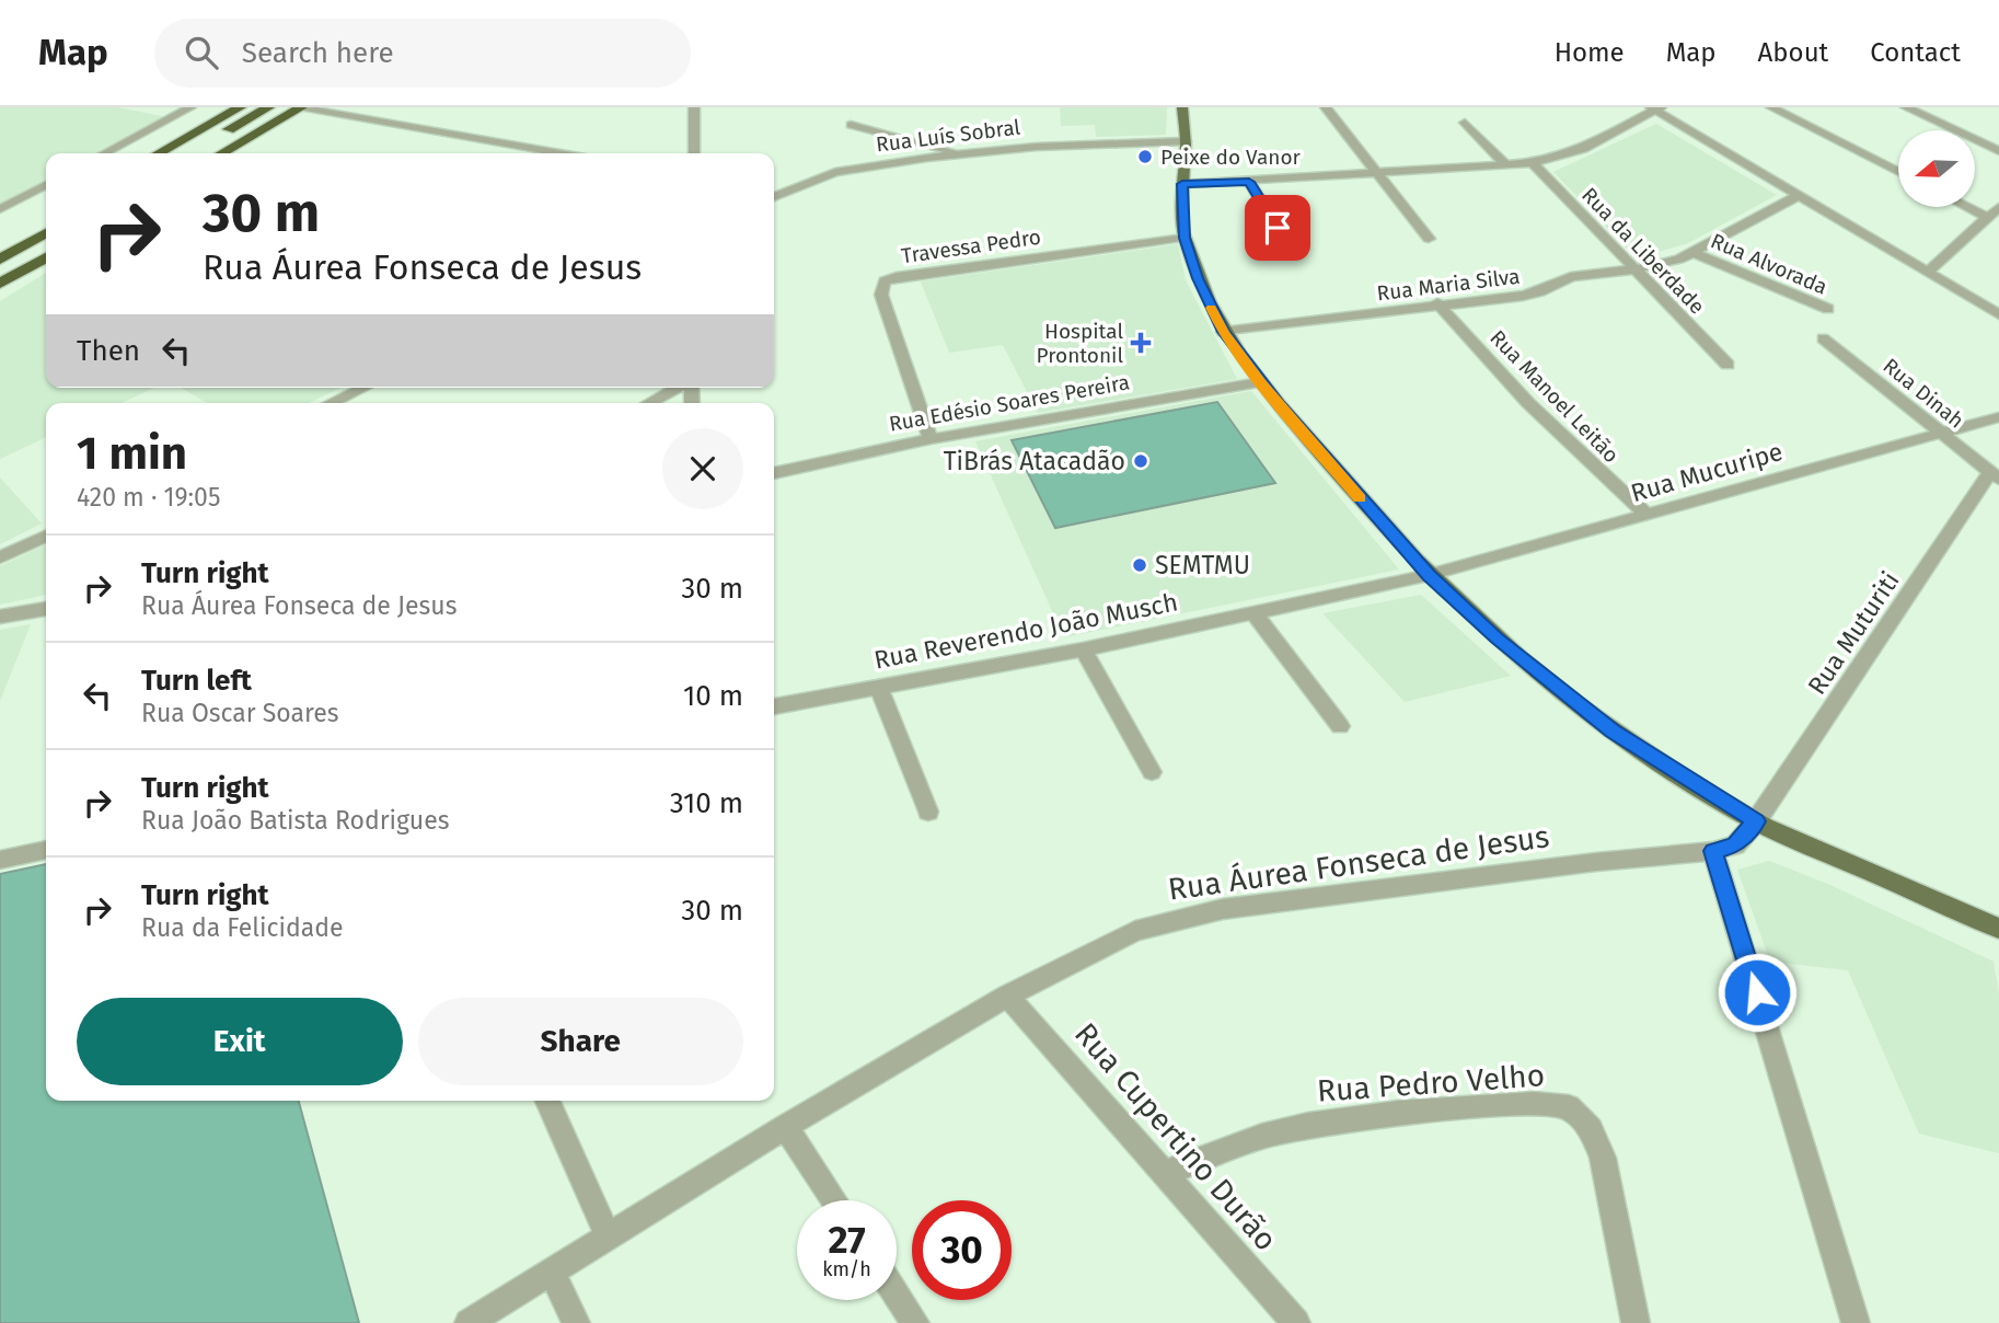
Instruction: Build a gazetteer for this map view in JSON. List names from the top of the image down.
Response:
{
  "streets": {
    "street": [
      "Rua Luís Sobral",
      "Travessa Pedro",
      "Rua da Liberdade",
      "Rua Alvorada",
      "Rua Maria Silva",
      "Rua Dinah",
      "Rua Manoel Leitão",
      "Rua Edésio Soares Pereira",
      "Rua Mucuripe",
      "Rua Reverendo João Musch",
      "Rua Muturiti",
      "Rua Áurea Fonseca de Jesus",
      "Rua Pedro Velho",
      "Rua Cupertino Durão"
    ]
  },
  "crossings": [
    ["Travessa Pedro", "Rua Edésio Soares Pereira"],
    ["Rua da Liberdade", "Rua Maria Silva"],
    ["Rua Alvorada", "Rua Maria Silva"],
    ["Rua Maria Silva", "Rua Manoel Leitão"],
    ["Rua Dinah", "Rua Mucuripe"],
    ["Rua Dinah", "Rua Muturiti"],
    ["Rua Manoel Leitão", "Rua Mucuripe"],
    ["Rua Mucuripe", "Rua Reverendo João Musch"],
    ["Rua Muturiti", "Rua Áurea Fonseca de Jesus"],
    ["Rua Áurea Fonseca de Jesus", "Rua Cupertino Durão"],
    ["Rua Pedro Velho", "Rua Cupertino Durão"]
  ],
  "places": {
    "other": ["Peixe do Vanor", "TiBrás Atacadão", "SEMTMU"],
    "health": ["Hospital Prontonil"]
  },
  "north": "left",
  "page": {
    "header": "Map",
    "search": "Search here",
    "nav": [
      "Home",
      "Map",
      "About",
      "Contact"
    ],
    "turn": ["30 m", "Rua Áurea Fonseca de Jesus"],
    "then": "Then",
    "heading": ["1 min", "420 m · 19:05"],
    "list": [
      {
        "name": "Turn right",
        "note": "Rua Áurea Fonseca de Jesus",
        "value": "30 m"
      },
      {
        "name": "Turn left",
        "note": "Rua Oscar Soares",
        "value": "10 m"
      },
      {
        "name": "Turn right",
        "note": "Rua João Batista Rodrigues",
        "value": "310 m"
      },
      {
        "name": "Turn right",
        "note": "Rua da Felicidade",
        "value": "30 m"
      }
    ],
    "buttons": ["Exit", "Share"],
    "speed": "27 km/h",
    "limit": "30"
  }
}
